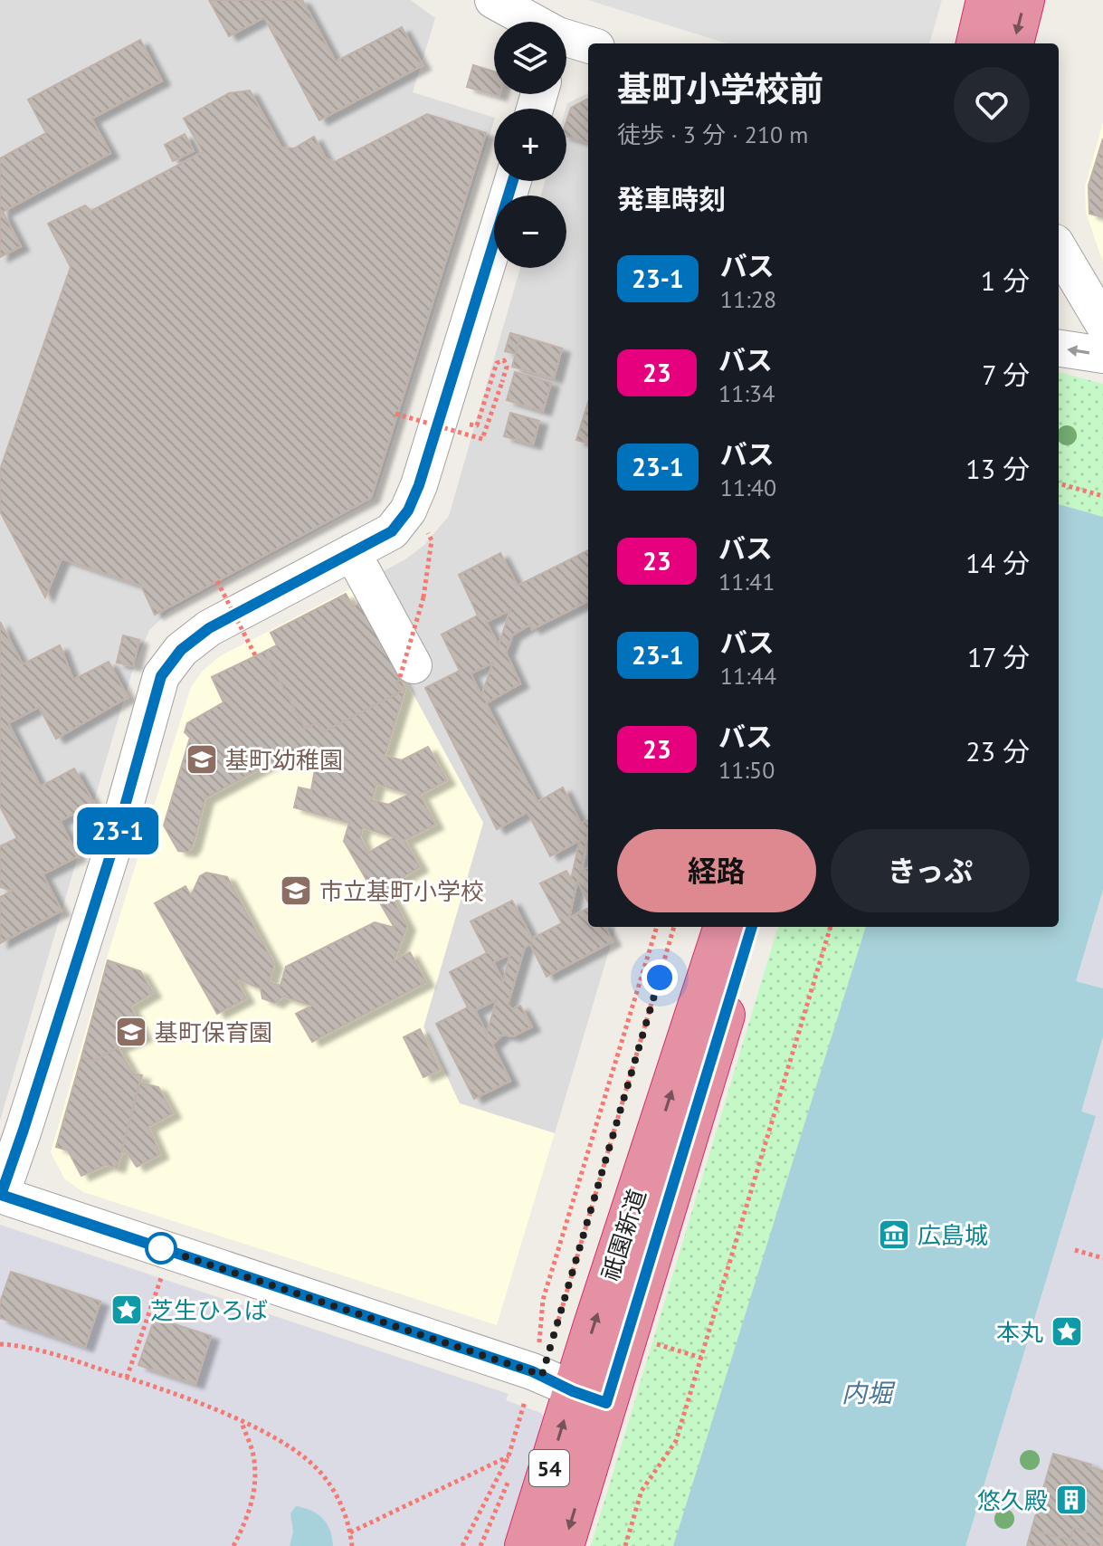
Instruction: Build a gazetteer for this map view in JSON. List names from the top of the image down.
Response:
{
  "streets": {
    "highway": ["祇園新道", "54"]
  },
  "water": ["内堀"],
  "places": {
    "school or university": ["基町幼稚園", "市立基町小学校", "基町保育園"],
    "museum": ["広島城"],
    "place": ["芝生ひろば", "本丸"],
    "building": ["悠久殿"]
  },
  "lines": ["bus line 23-1"],
  "page": {
    "on_map": "23-1",
    "map_buttons": ["+", "−"],
    "heading": [
      ["基町小学校前", "徒歩 · 3 分 · 210 m"],
      "発車時刻"
    ],
    "list": [
      {
        "mark": "23-1",
        "name": "バス",
        "note": "11:28",
        "value": "1 分"
      },
      {
        "mark": "23",
        "name": "バス",
        "note": "11:34",
        "value": "7 分"
      },
      {
        "mark": "23-1",
        "name": "バス",
        "note": "11:40",
        "value": "13 分"
      },
      {
        "mark": "23",
        "name": "バス",
        "note": "11:41",
        "value": "14 分"
      },
      {
        "mark": "23-1",
        "name": "バス",
        "note": "11:44",
        "value": "17 分"
      },
      {
        "mark": "23",
        "name": "バス",
        "note": "11:50",
        "value": "23 分"
      }
    ],
    "buttons": ["経路", "きっぷ"]
  }
}
